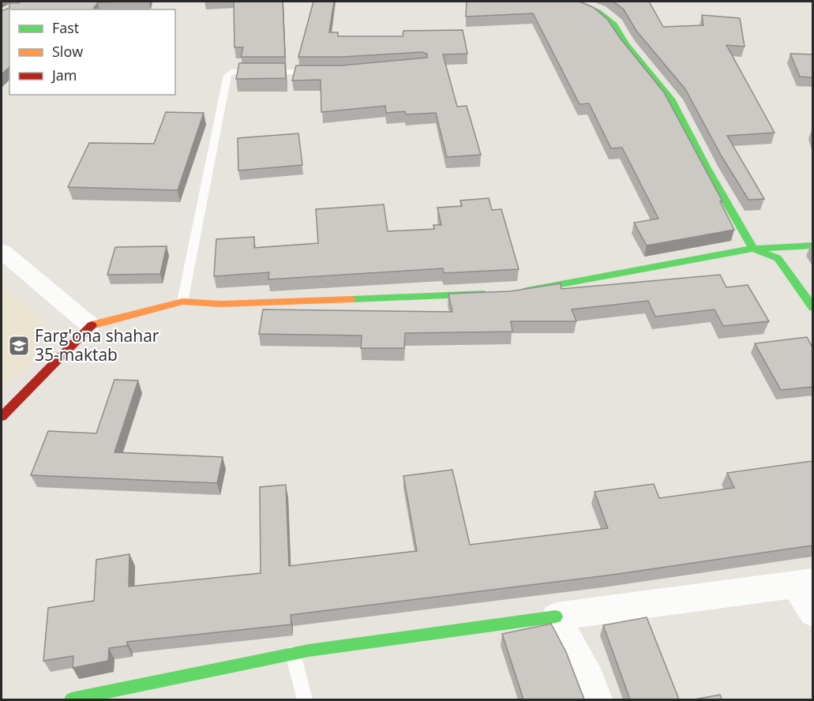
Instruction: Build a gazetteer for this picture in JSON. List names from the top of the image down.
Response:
{
  "places": {
    "school or university": ["Farg'ona shahar 35-maktab"]
  },
  "legend": ["Fast", "Slow", "Jam"]
}
